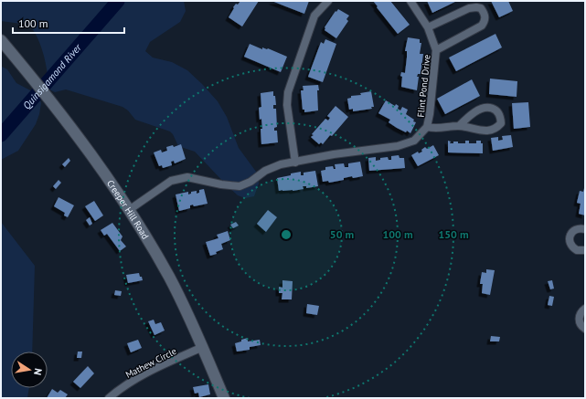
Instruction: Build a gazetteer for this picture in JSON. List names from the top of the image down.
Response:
{
  "streets": {
    "street": ["Flint Pond Drive", "Creeper Hill Road", "Mathew Circle"]
  },
  "crossings": [
    ["Flint Pond Drive", "Creeper Hill Road"],
    ["Creeper Hill Road", "Mathew Circle"]
  ],
  "water": ["Quinsigamond River"],
  "scale_bar": "100 m",
  "north": "right",
  "rings": ["50 m", "100 m", "150 m"]
}
